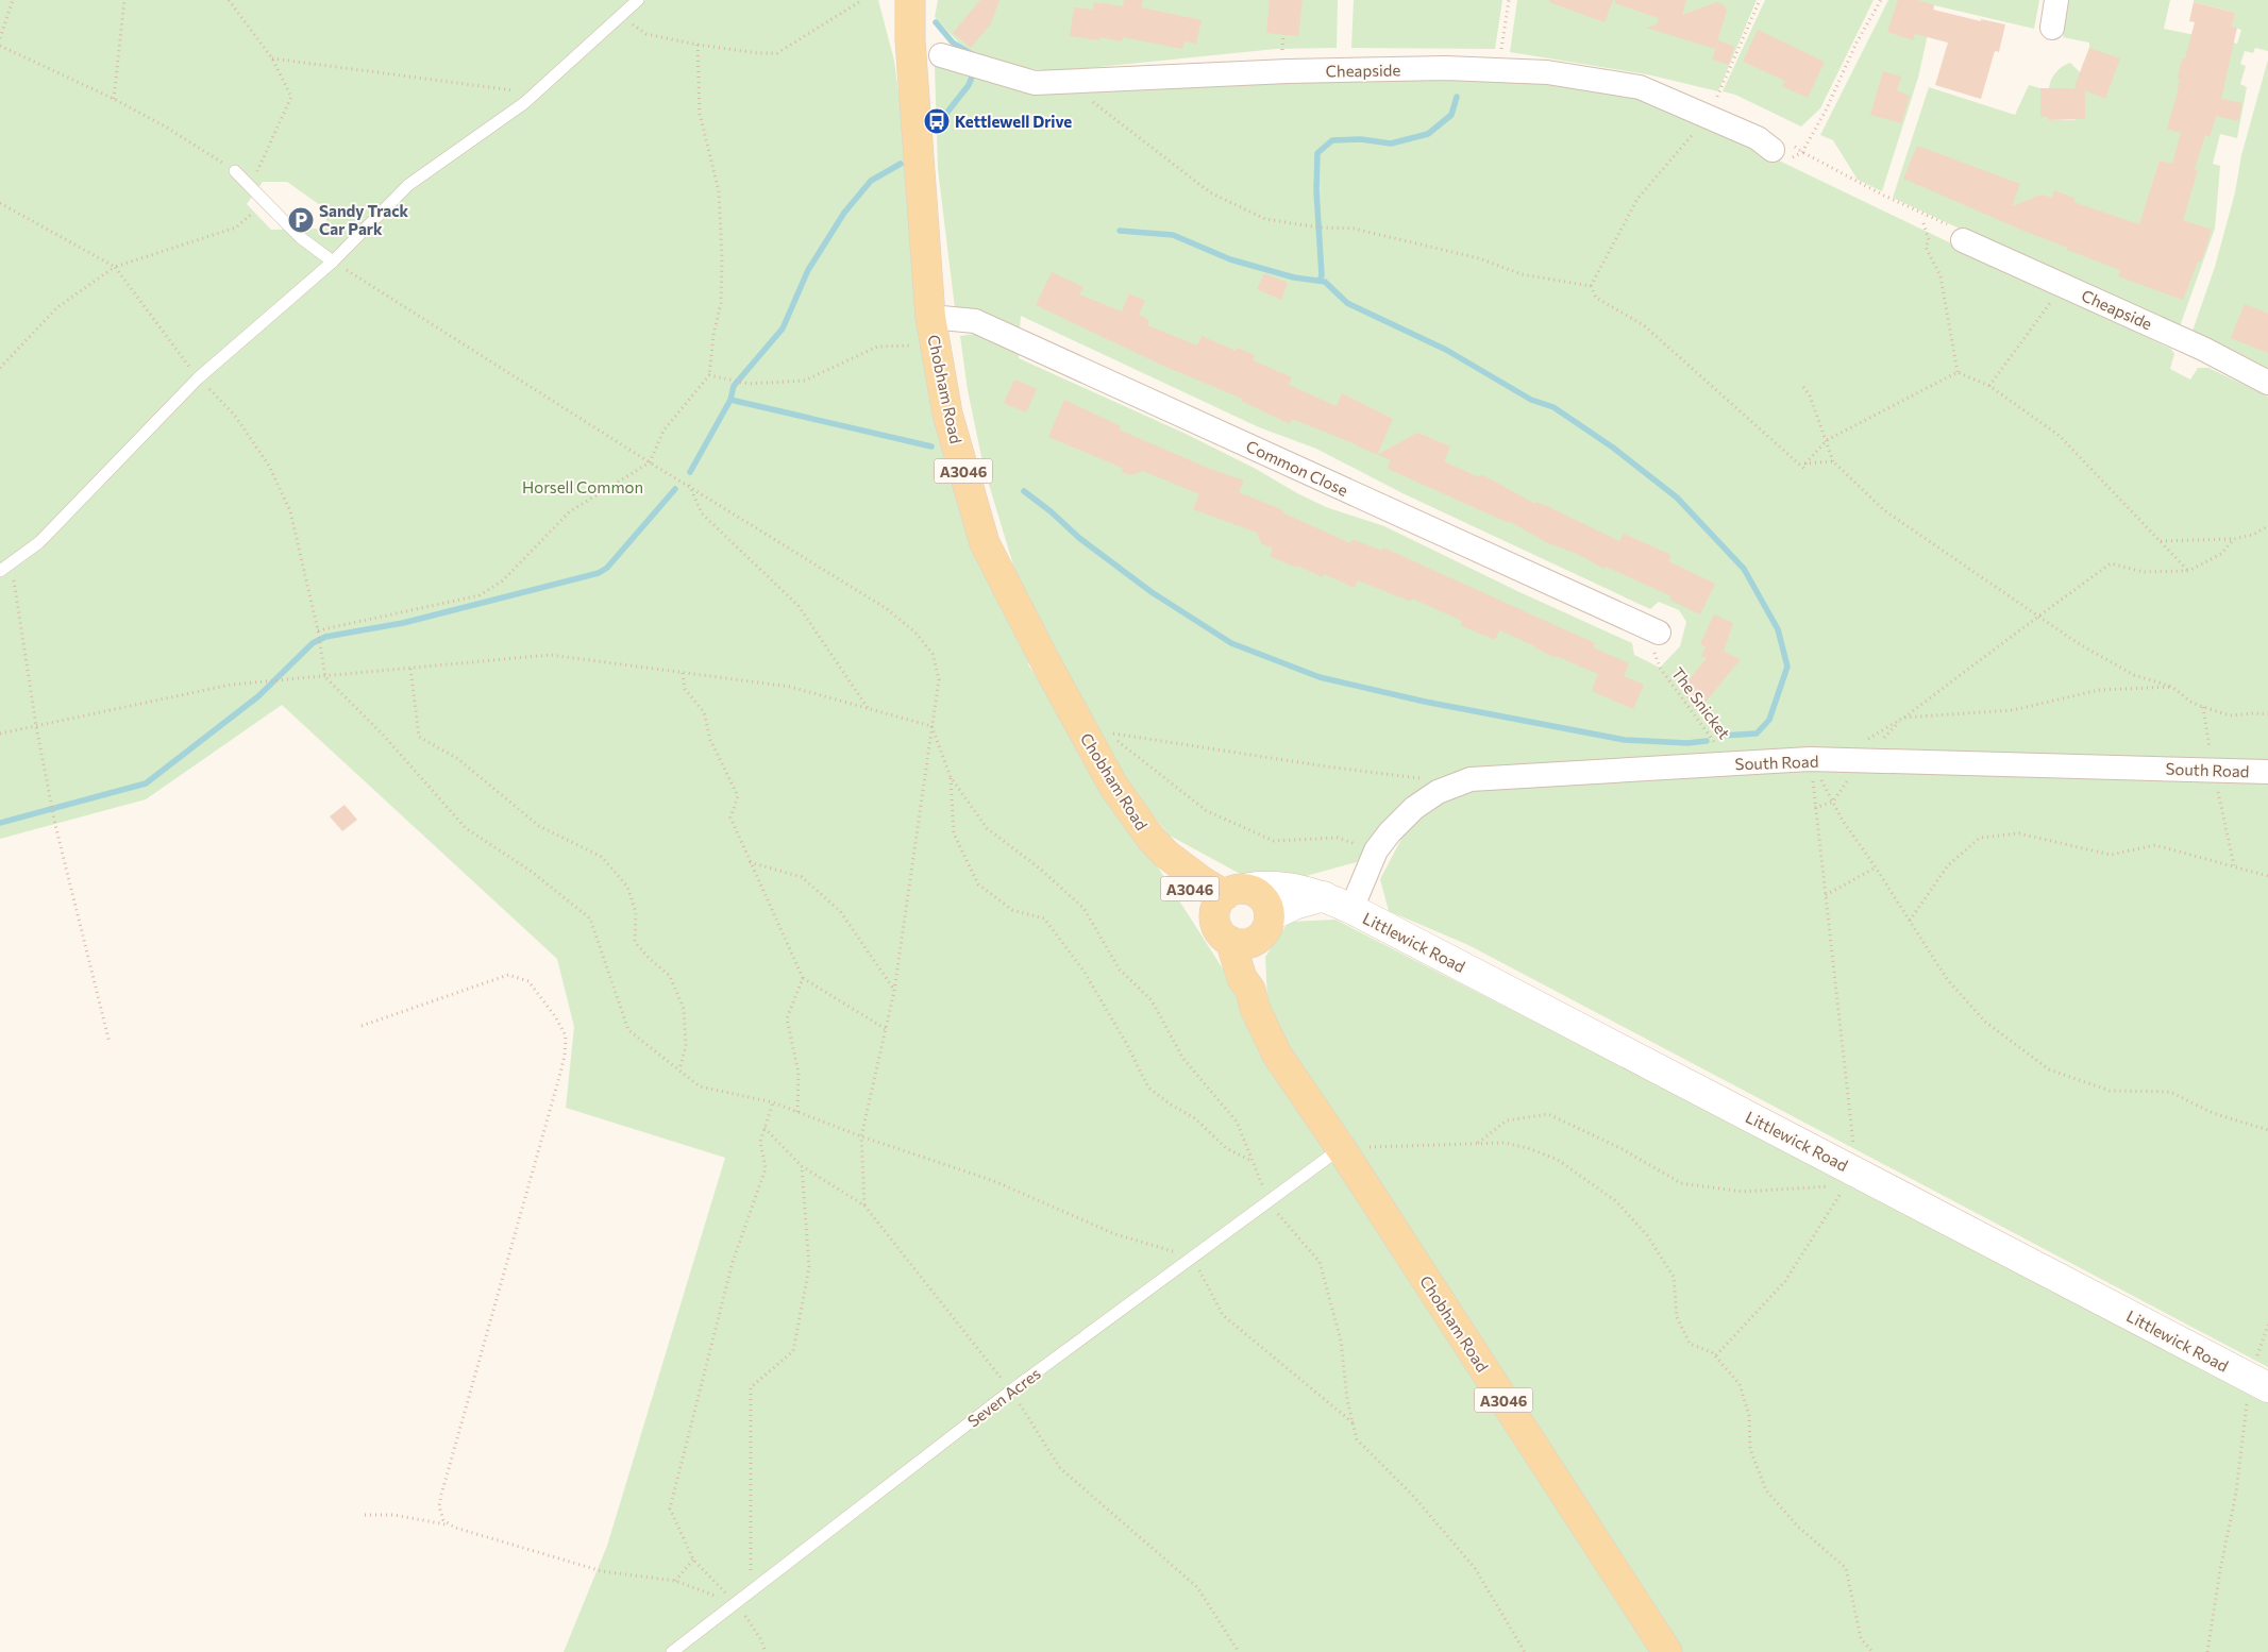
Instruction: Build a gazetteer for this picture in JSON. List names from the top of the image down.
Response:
{
  "streets": {
    "main road": ["Chobham Road", "A3046"],
    "street": [
      "Cheapside",
      "Common Close",
      "South Road",
      "Littlewick Road"
    ],
    "lane": ["Seven Acres"],
    "path": ["The Snicket"]
  },
  "crossings": [
    ["Chobham Road", "Common Close"],
    ["Chobham Road", "Littlewick Road"],
    ["Chobham Road", "Seven Acres"],
    ["Common Close", "The Snicket"],
    ["South Road", "Littlewick Road"]
  ],
  "parks": ["Horsell Common"],
  "places": {
    "bus stop": ["Kettlewell Drive"],
    "parking": ["Sandy Track Car Park"]
  }
}
